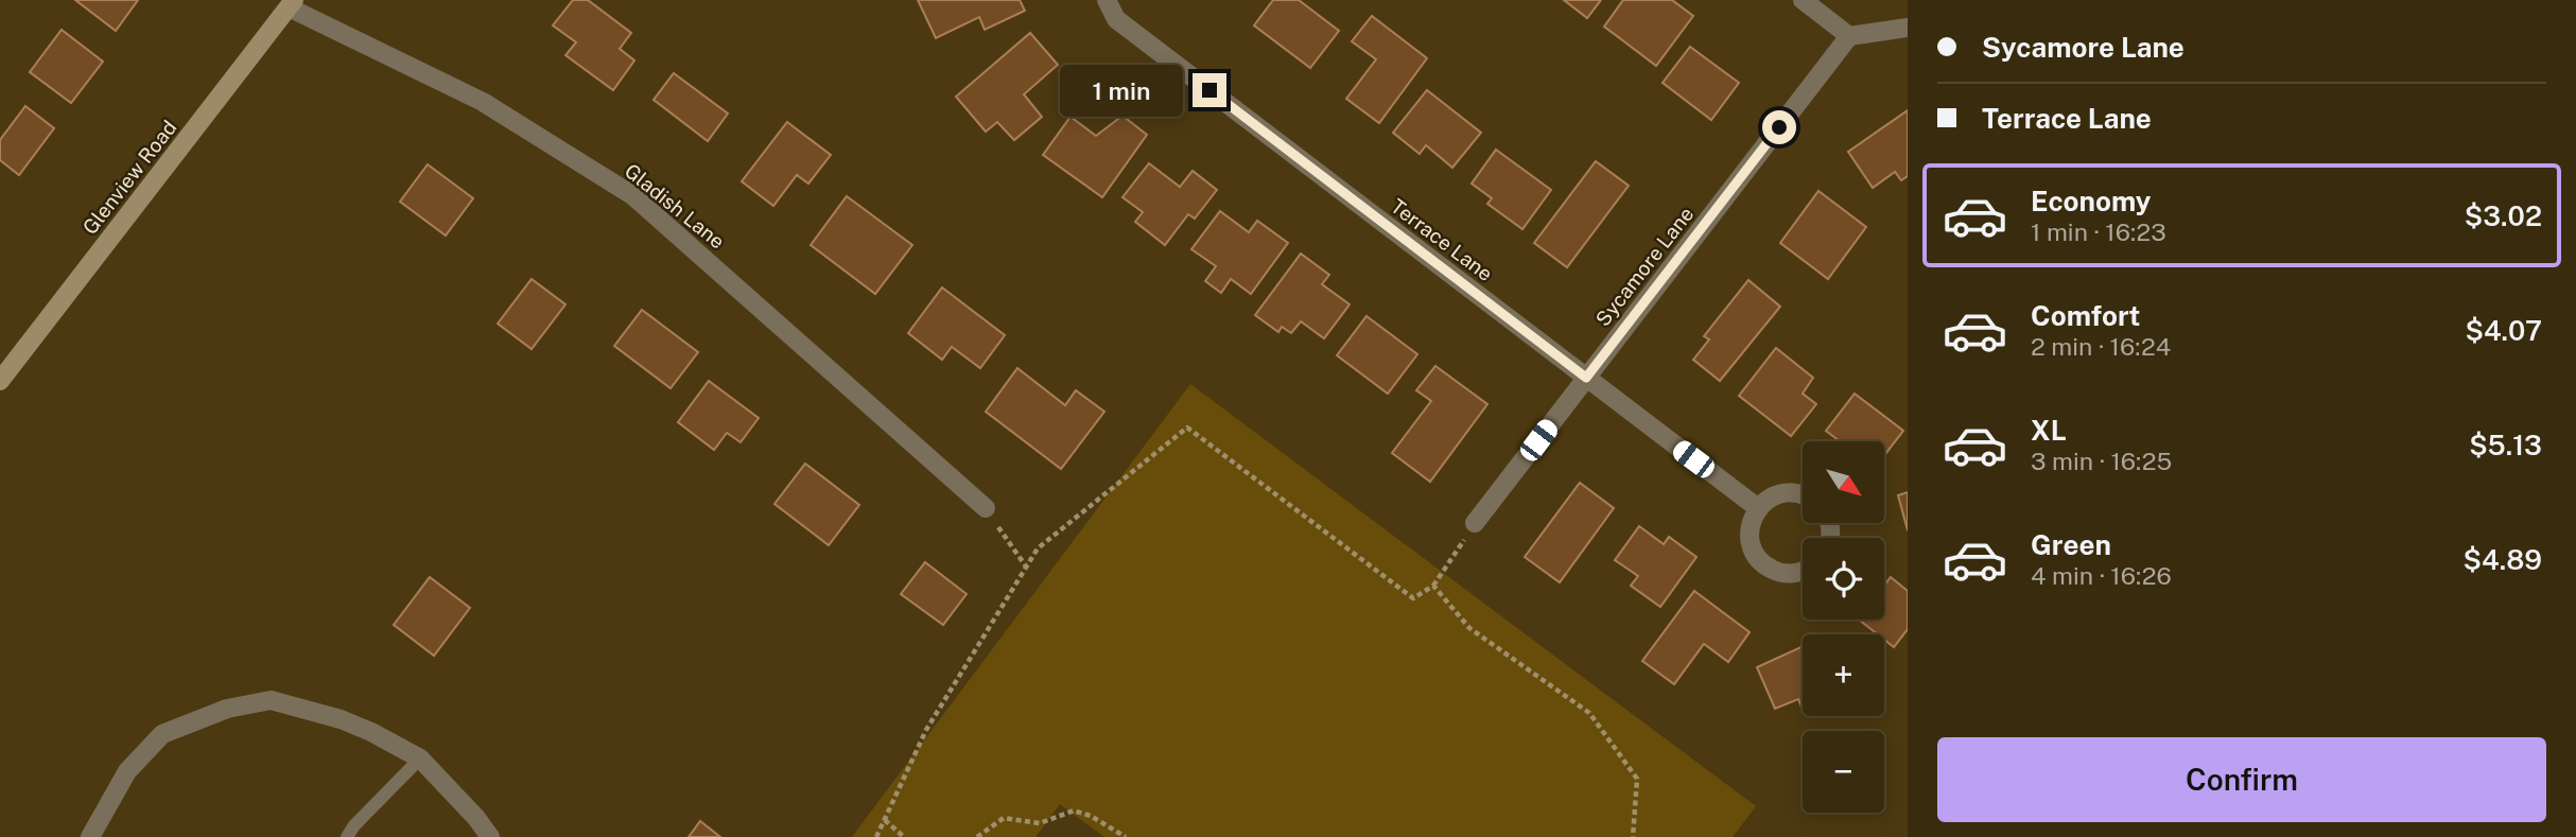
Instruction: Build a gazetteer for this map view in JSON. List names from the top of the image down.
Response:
{
  "streets": {
    "main road": ["Glenview Road"],
    "street": ["Gladish Lane", "Terrace Lane", "Sycamore Lane"]
  },
  "crossings": [
    ["Glenview Road", "Gladish Lane"],
    ["Terrace Lane", "Sycamore Lane"]
  ],
  "north": "bottom right",
  "page": {
    "banner": ["Sycamore Lane", "Terrace Lane"],
    "bubble": "1 min",
    "list": [
      {
        "name": "Economy",
        "note": "1 min · 16:23",
        "value": "$3.02"
      },
      {
        "name": "Comfort",
        "note": "2 min · 16:24",
        "value": "$4.07"
      },
      {
        "name": "XL",
        "note": "3 min · 16:25",
        "value": "$5.13"
      },
      {
        "name": "Green",
        "note": "4 min · 16:26",
        "value": "$4.89"
      }
    ],
    "map_buttons": ["+", "−"],
    "buttons": "Confirm"
  }
}
